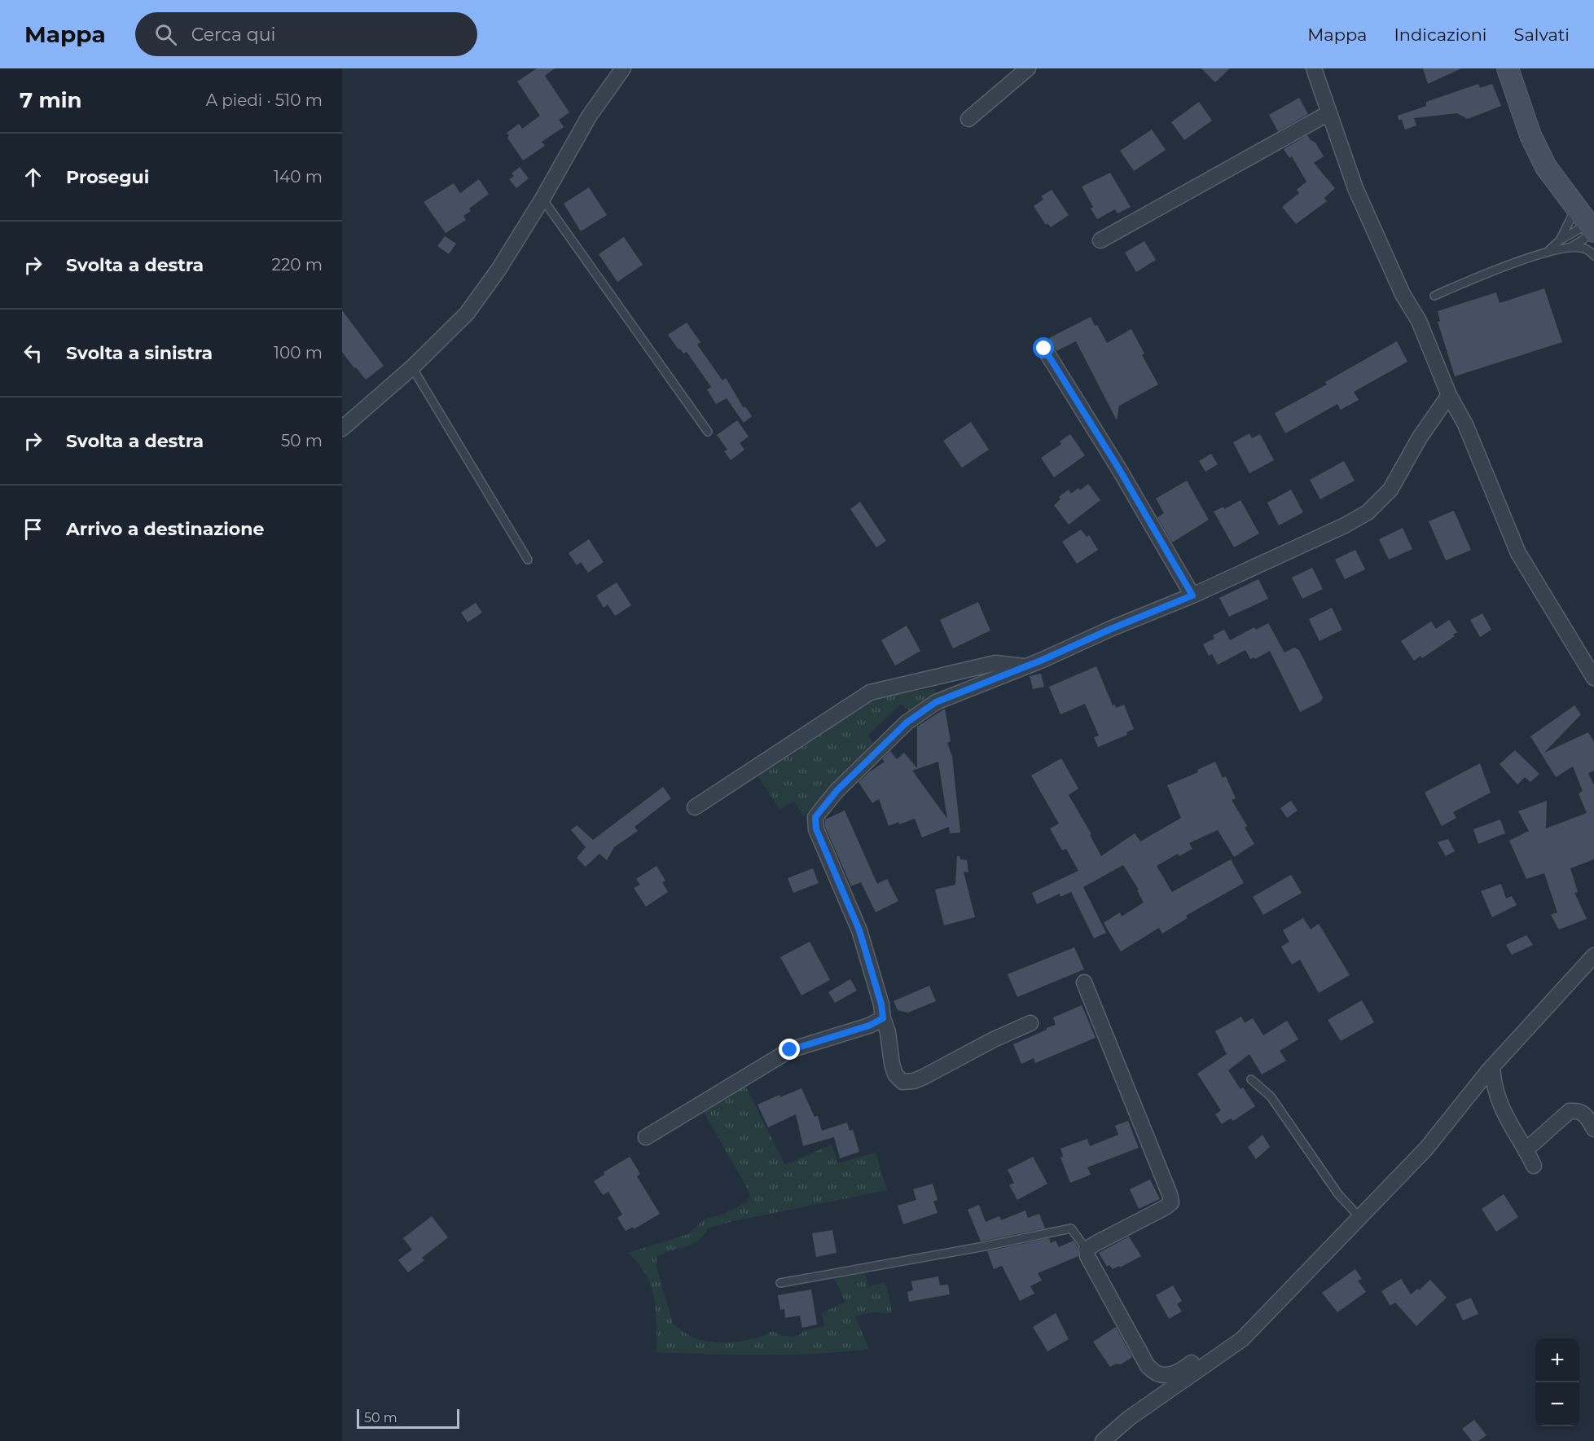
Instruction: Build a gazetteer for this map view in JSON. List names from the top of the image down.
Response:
{
  "scale_bar": "50 m",
  "page": {
    "header": "Mappa",
    "search": "Cerca qui",
    "nav": ["Mappa", "Indicazioni", "Salvati"],
    "heading": ["7 min", "A piedi · 510 m"],
    "list": [
      ["Prosegui", "140 m"],
      ["Svolta a destra", "220 m"],
      ["Svolta a sinistra", "100 m"],
      ["Svolta a destra", "50 m"],
      "Arrivo a destinazione"
    ],
    "map_buttons": ["+", "−"],
    "scale": "50 m"
  }
}
